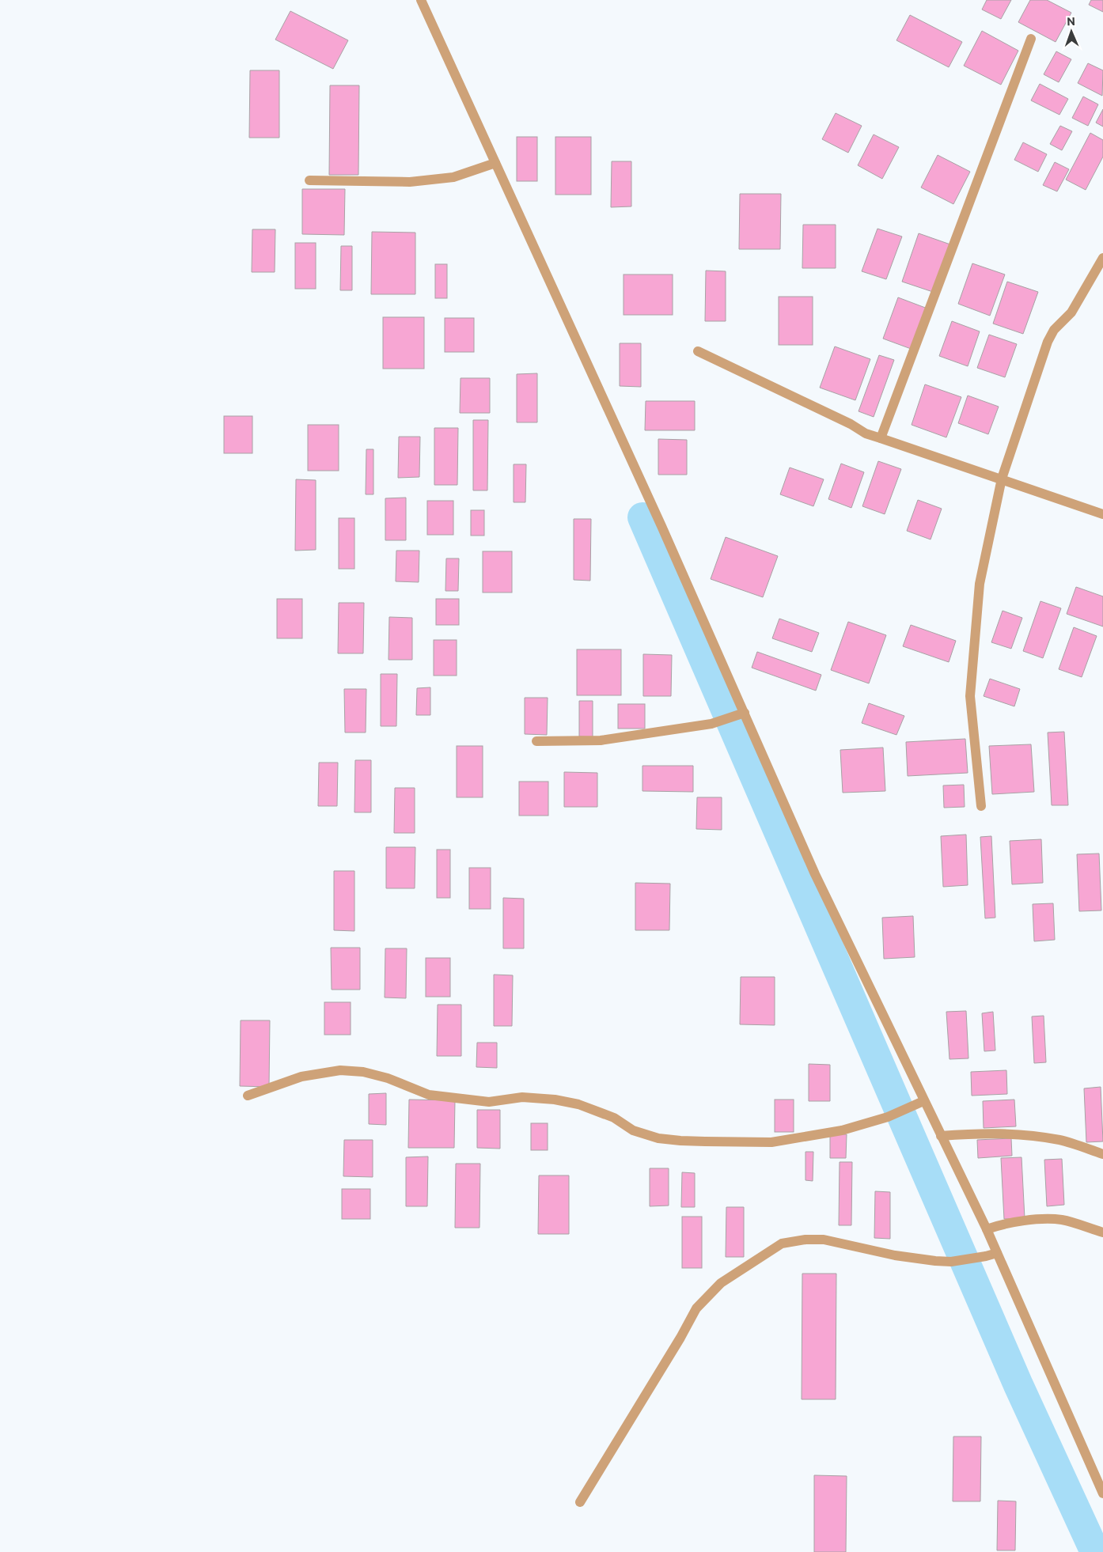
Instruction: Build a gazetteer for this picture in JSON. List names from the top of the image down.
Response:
{
  "north": "top"
}
